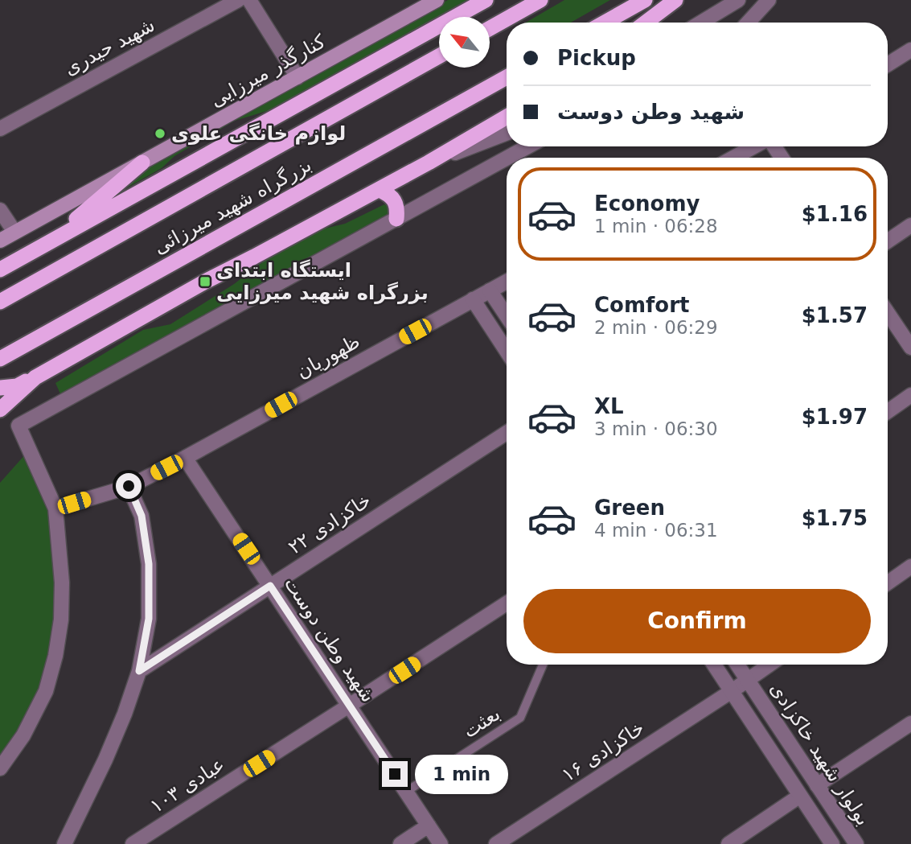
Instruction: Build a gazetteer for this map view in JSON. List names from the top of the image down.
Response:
{
  "streets": {
    "highway": ["بزرگراه شهید میرزائی"],
    "main road": ["کنارگذر میرزایی"],
    "street": [
      "شهید حیدری",
      "ظهوریان",
      "خاکزادی ۲۲",
      "شهید وطن دوست",
      "خاکزادی ۱۶",
      "بولوار شهید خاکزادی",
      "عبادی ۱۰۳"
    ],
    "lane": ["بعثت"]
  },
  "crossings": [
    ["ظهوریان", "شهید وطن دوست"],
    ["خاکزادی ۲۲", "شهید وطن دوست"],
    ["شهید وطن دوست", "بعثت"],
    ["شهید وطن دوست", "عبادی ۱۰۳"],
    ["خاکزادی ۱۶", "بولوار شهید خاکزادی"]
  ],
  "places": {
    "other": ["لوازم خانگی علوی"],
    "transit": ["ایستگاه ابتدای بزرگراه شهید میرزایی"]
  },
  "north": "top left",
  "page": {
    "banner": ["Pickup", "شهید وطن دوست"],
    "list": [
      {
        "name": "Economy",
        "note": "1 min · 06:28",
        "value": "$1.16"
      },
      {
        "name": "Comfort",
        "note": "2 min · 06:29",
        "value": "$1.57"
      },
      {
        "name": "XL",
        "note": "3 min · 06:30",
        "value": "$1.97"
      },
      {
        "name": "Green",
        "note": "4 min · 06:31",
        "value": "$1.75"
      }
    ],
    "buttons": "Confirm",
    "bubble": "1 min"
  }
}
